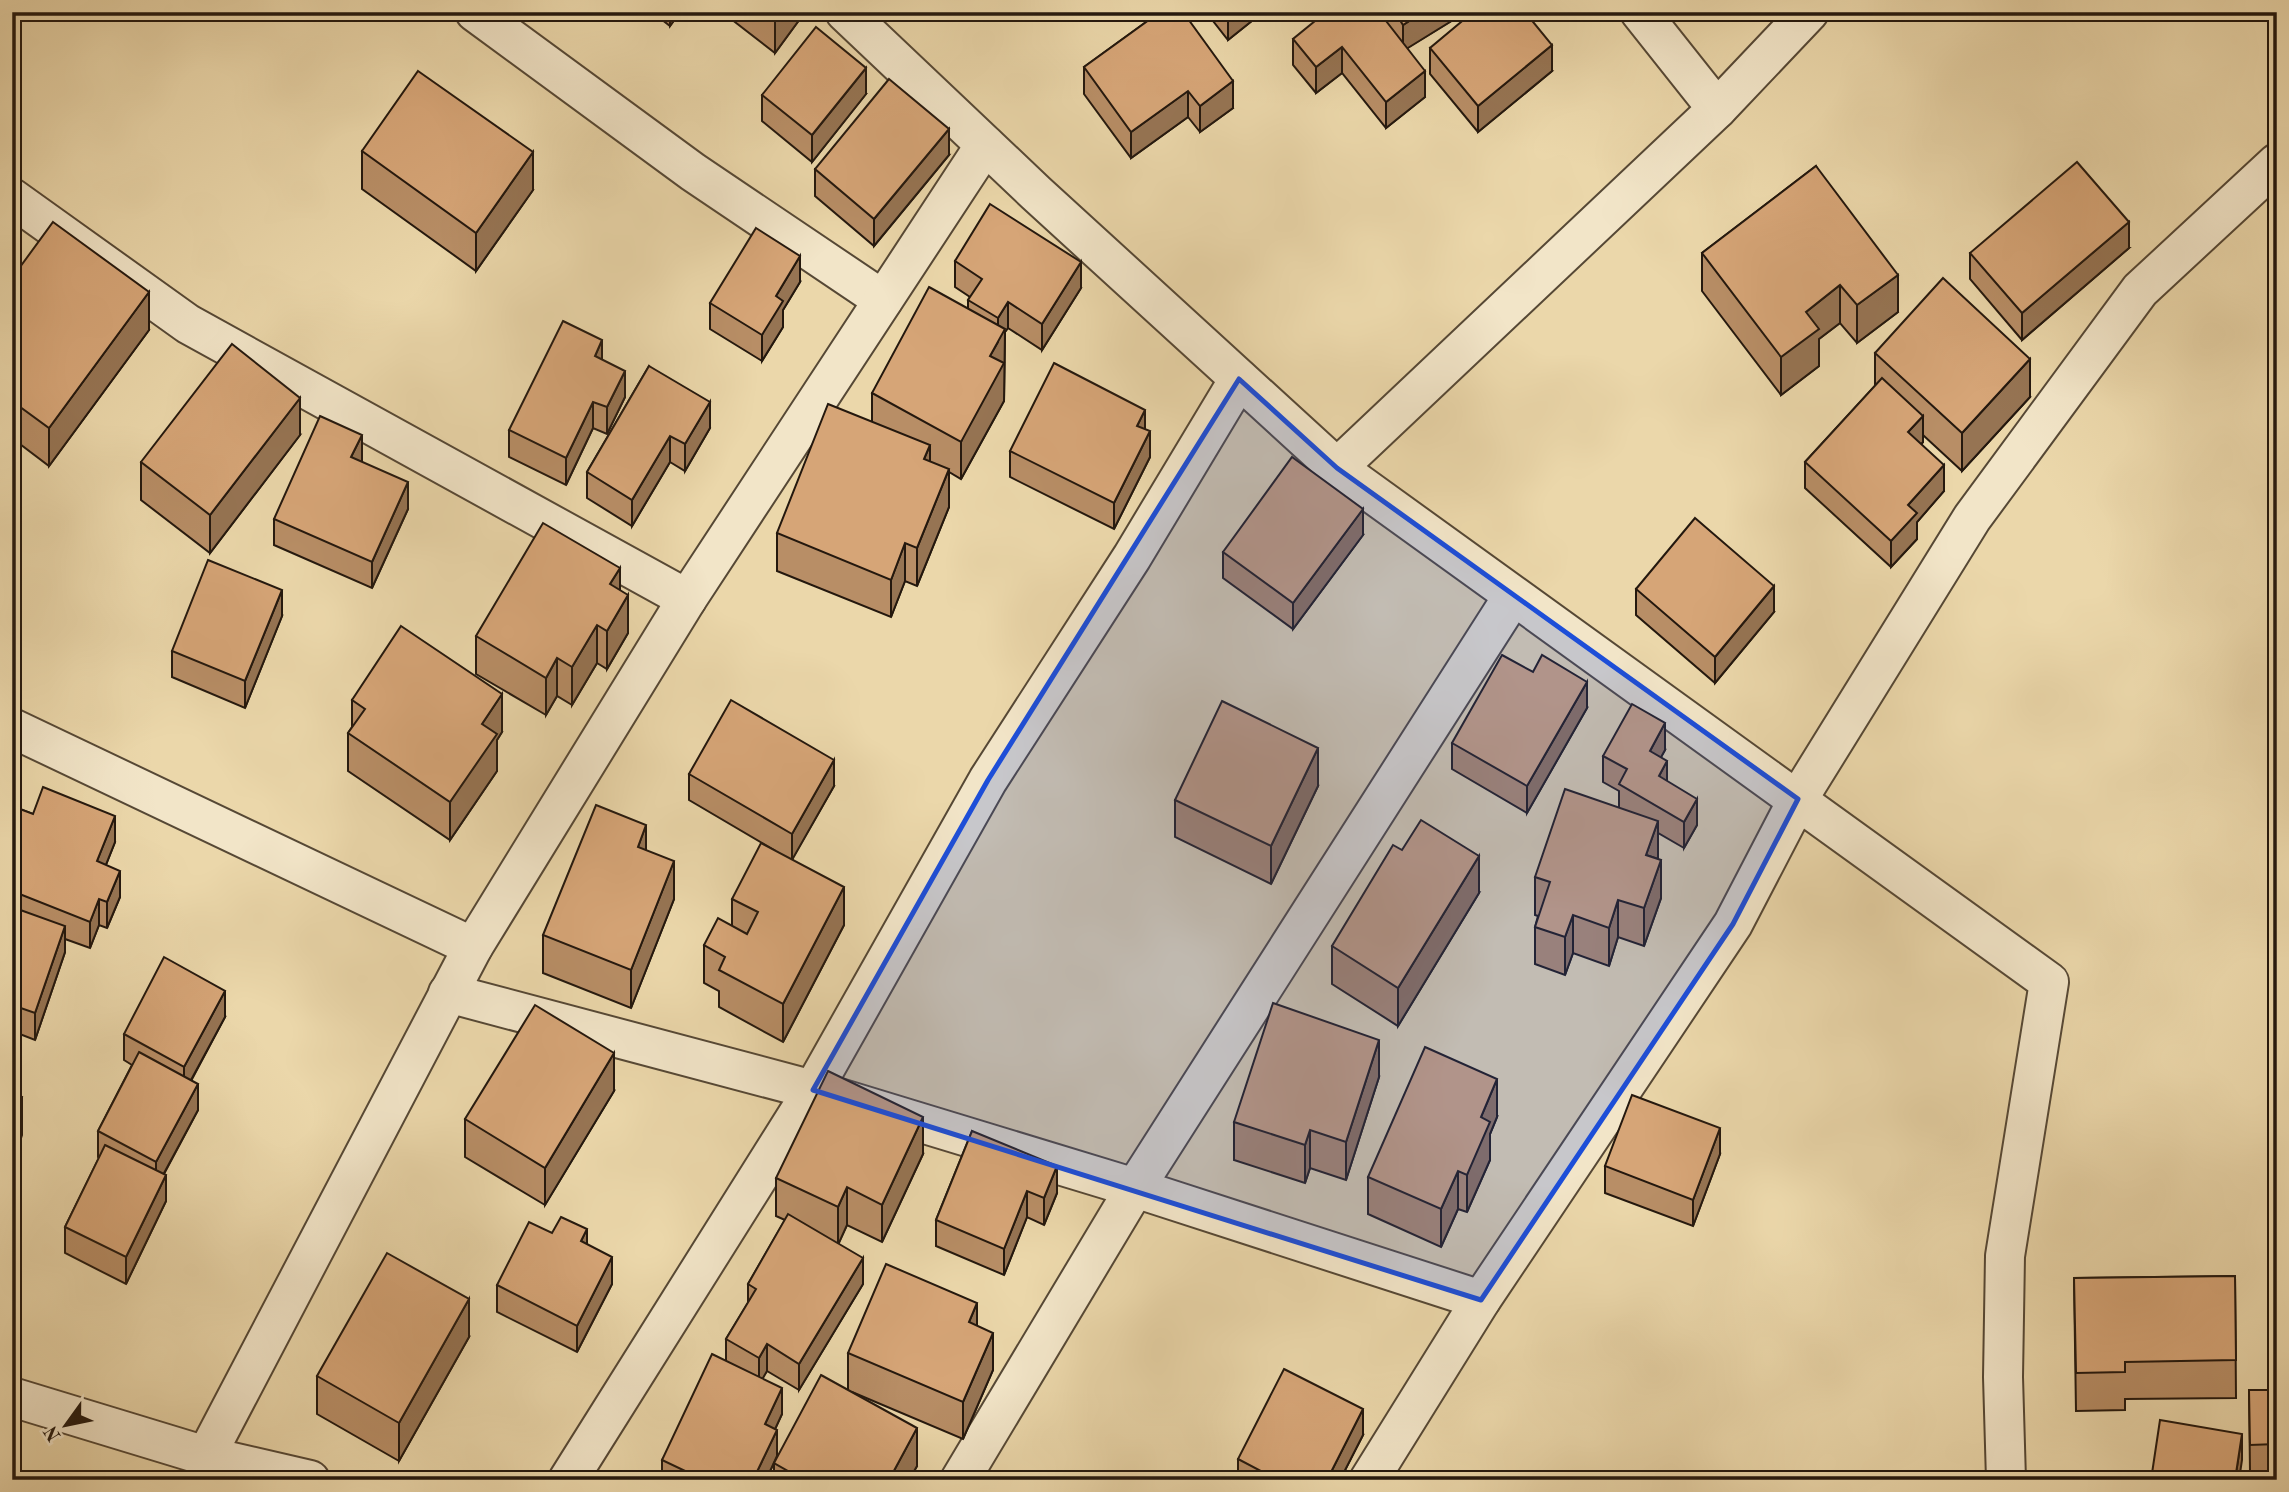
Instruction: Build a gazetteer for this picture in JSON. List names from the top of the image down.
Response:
{
  "north": "bottom left"
}
